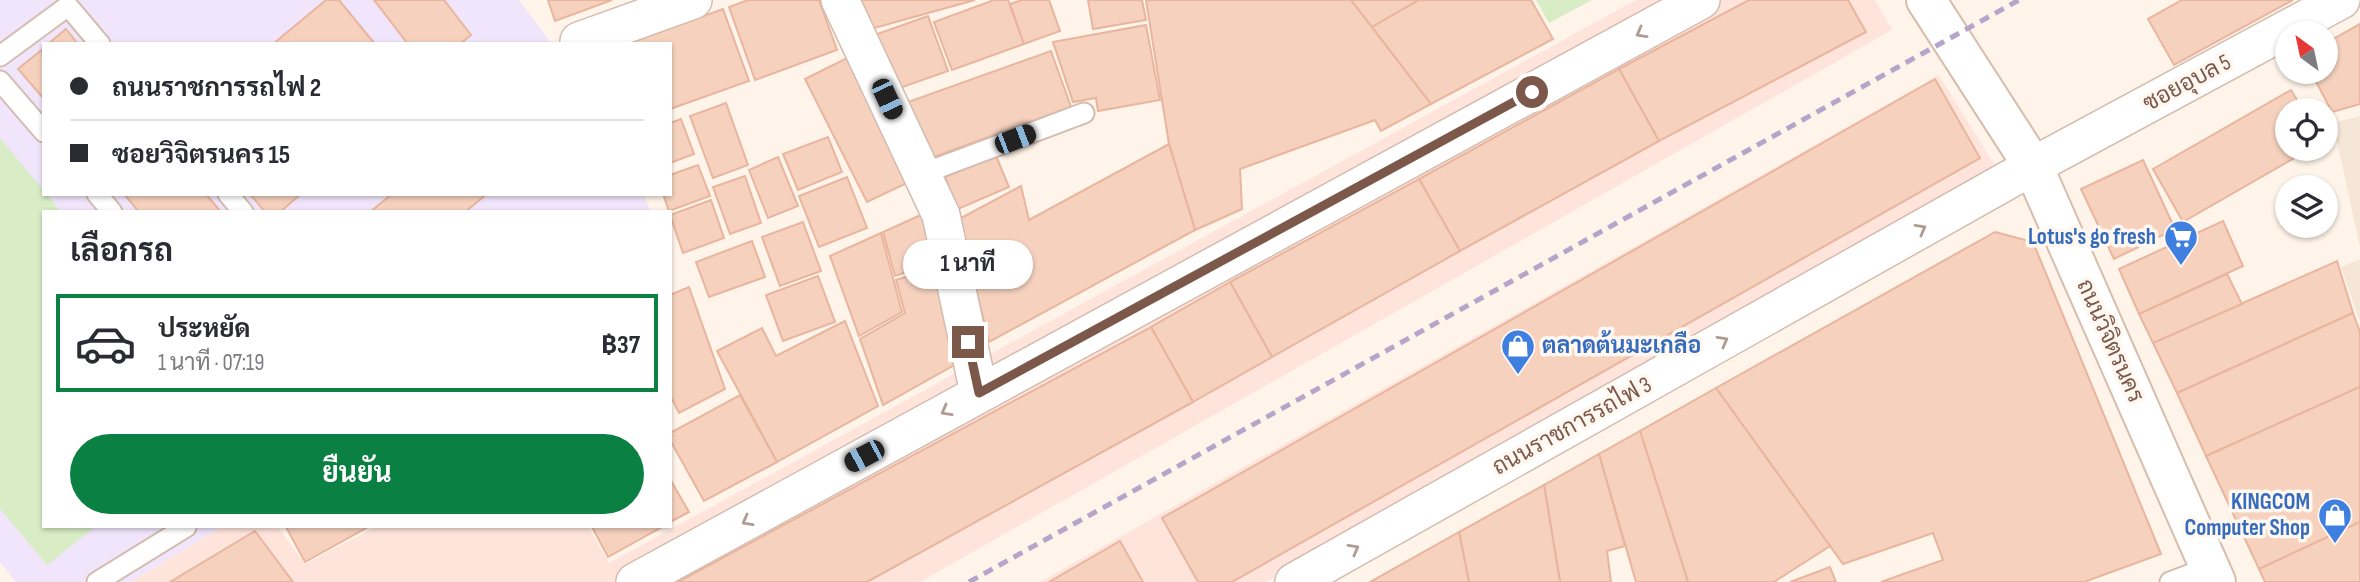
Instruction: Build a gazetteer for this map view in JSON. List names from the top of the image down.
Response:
{
  "streets": {
    "main road": ["ถนนวิจิตรนคร"],
    "street": ["ซอยอุบล 5", "ถนนราชการรถไฟ 3"]
  },
  "crossings": [
    ["ซอยอุบล 5", "ถนนวิจิตรนคร"],
    ["ซอยอุบล 5", "ถนนราชการรถไฟ 3"],
    ["ถนนวิจิตรนคร", "ถนนราชการรถไฟ 3"]
  ],
  "places": {
    "supermarket": ["Lotus's go fresh"],
    "shop": ["ตลาดต้นมะเกลือ", "KINGCOM Computer Shop"]
  },
  "north": "top left",
  "page": {
    "banner": ["ถนนราชการรถไฟ 2", "ซอยวิจิตรนคร 15"],
    "heading": "เลือกรถ",
    "bubble": "1 นาที",
    "list": [
      {
        "name": "ประหยัด",
        "note": "1 นาที · 07:19",
        "value": "฿37"
      }
    ],
    "buttons": "ยืนยัน"
  }
}
